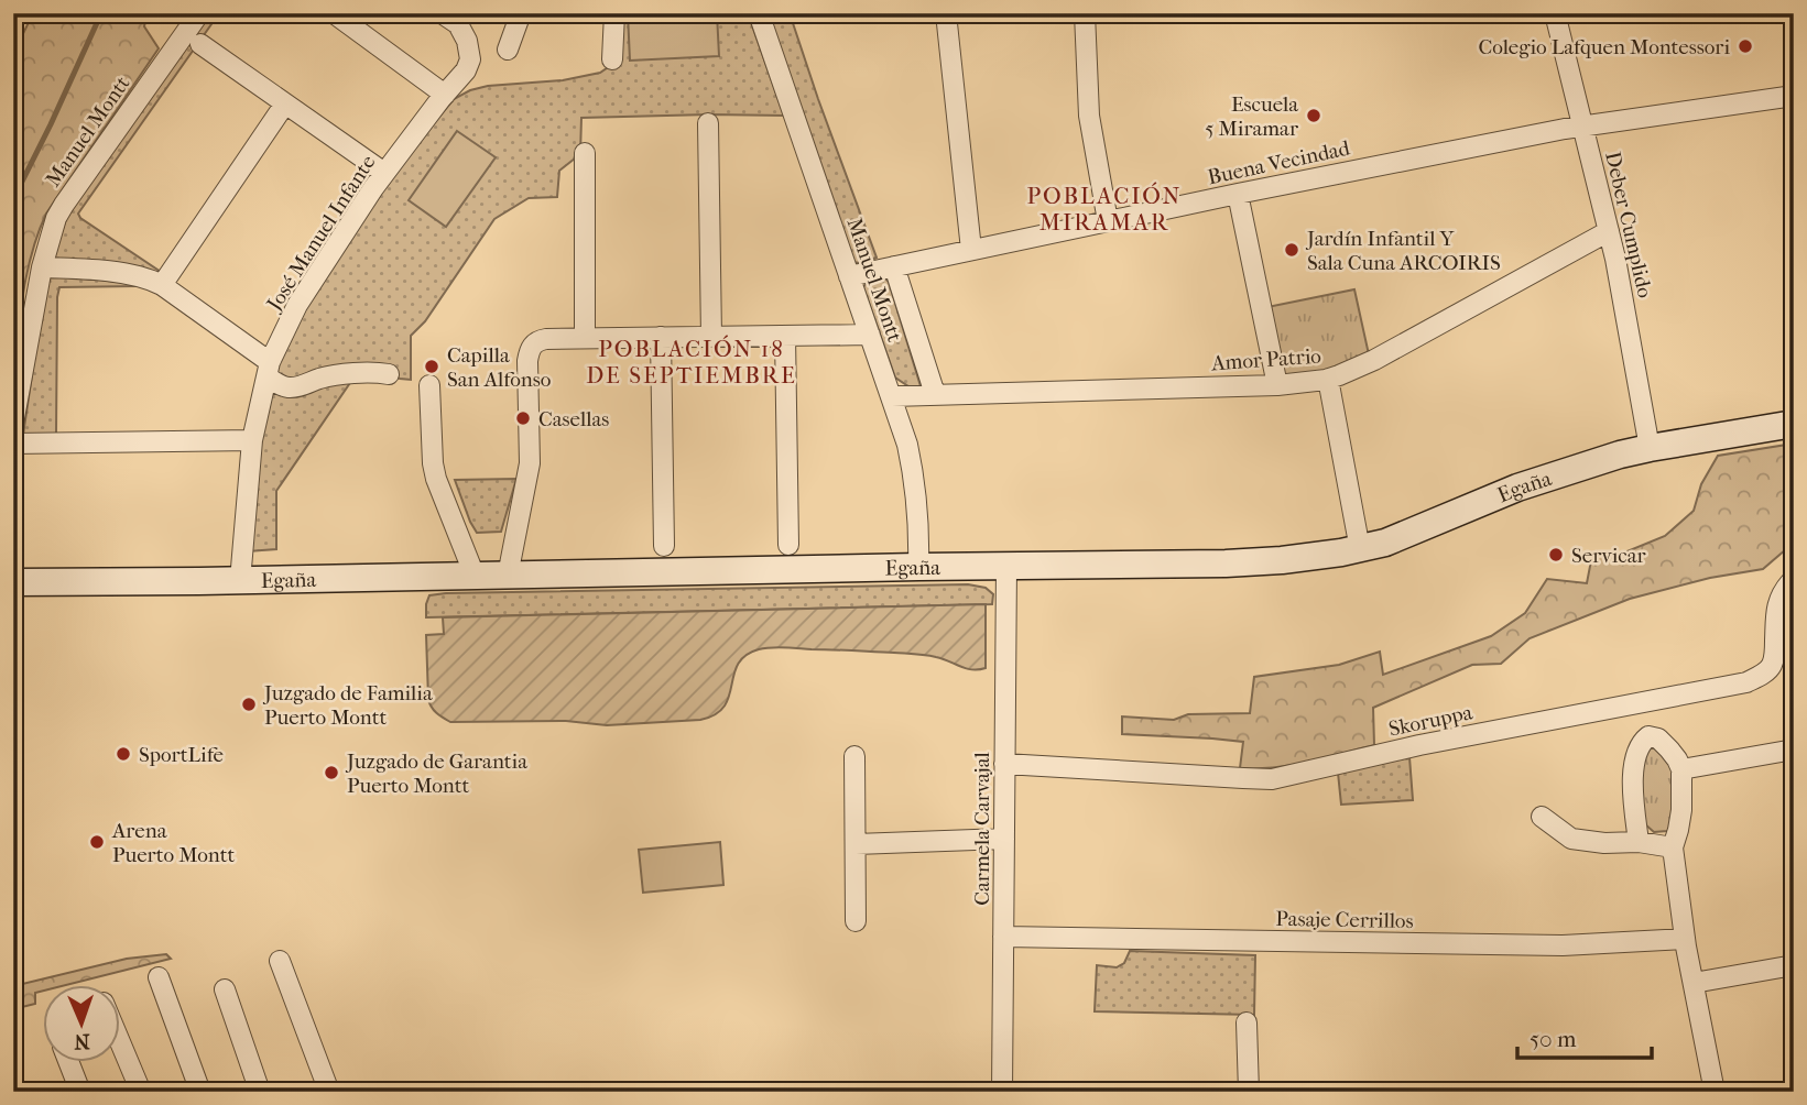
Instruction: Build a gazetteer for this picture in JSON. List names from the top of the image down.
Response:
{
  "streets": {
    "main road": ["Egaña"],
    "street": [
      "Manuel Montt",
      "Buena Vecindad",
      "Deber Cumplido",
      "José Manuel Infante",
      "Amor Patrio",
      "Skoruppa",
      "Carmela Carvajal",
      "Pasaje Cerrillos"
    ]
  },
  "crossings": [
    ["Manuel Montt", "Buena Vecindad"],
    ["Manuel Montt", "Amor Patrio"],
    ["Manuel Montt", "Egaña"],
    ["Buena Vecindad", "Deber Cumplido"],
    ["Deber Cumplido", "Amor Patrio"],
    ["Deber Cumplido", "Egaña"],
    ["José Manuel Infante", "Egaña"],
    ["Egaña", "Carmela Carvajal"],
    ["Skoruppa", "Carmela Carvajal"],
    ["Carmela Carvajal", "Pasaje Cerrillos"]
  ],
  "districts": ["POBLACIÓN MIRAMAR", "POBLACIÓN 18 DE SEPTIEMBRE"],
  "places": [
    "Colegio Lafquen Montessori",
    "Escuela 5 Miramar",
    "Jardín Infantil Y Sala Cuna ARCOIRIS",
    "Capilla San Alfonso",
    "Casellas",
    "Servicar",
    "Juzgado de Familia Puerto Montt",
    "SportLife",
    "Juzgado de Garantia Puerto Montt",
    "Arena Puerto Montt"
  ],
  "scale_bar": "50 m",
  "north": "bottom"
}
